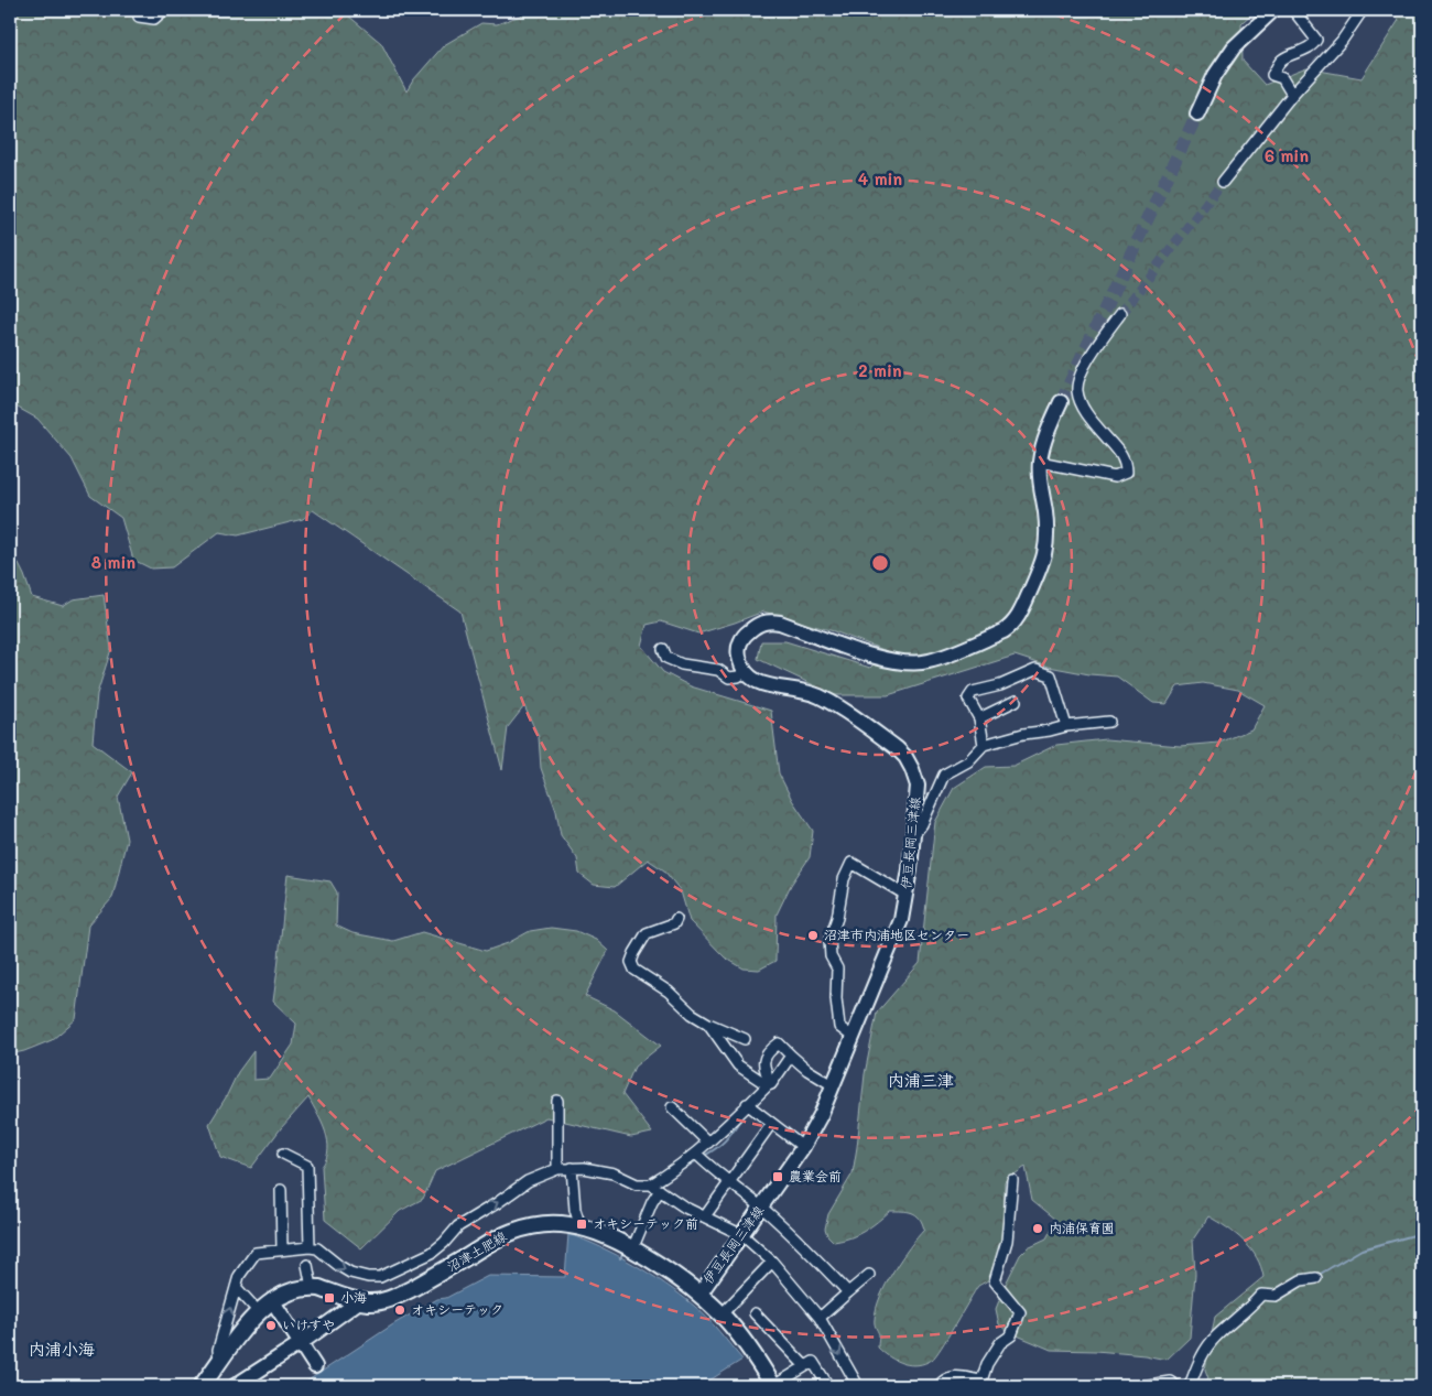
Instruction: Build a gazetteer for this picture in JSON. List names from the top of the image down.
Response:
{
  "streets": {
    "main road": ["伊豆長岡三津線", "沼津土肥線"]
  },
  "crossings": [
    ["伊豆長岡三津線", "沼津土肥線"]
  ],
  "districts": ["内浦三津", "内浦小海"],
  "places": {
    "other": [
      "沼津市内浦地区センター",
      "内浦保育園",
      "オキシーテック",
      "いけすや"
    ],
    "transit": ["農業会前", "オキシーテック前", "小海"]
  },
  "rings": [
    "6 min",
    "4 min",
    "2 min",
    "8 min"
  ]
}
